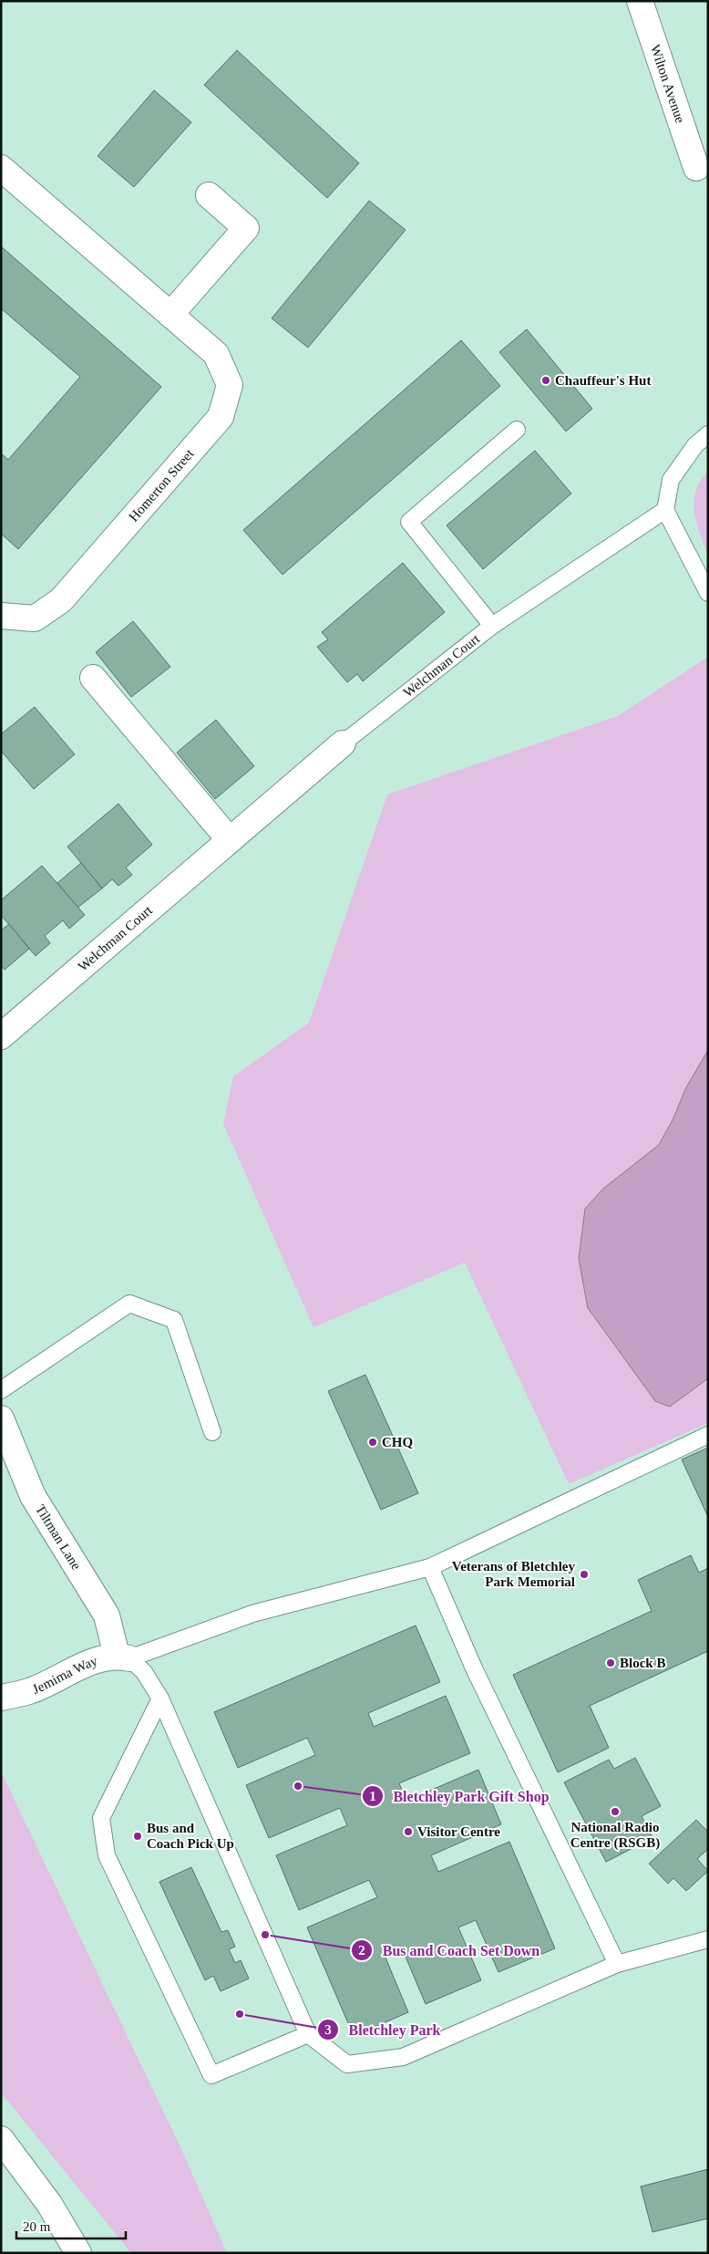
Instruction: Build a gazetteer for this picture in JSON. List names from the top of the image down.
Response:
{
  "streets": {
    "street": [
      "Wilton Avenue",
      "Homerton Street",
      "Welchman Court",
      "Tiltman Lane",
      "Jemima Way"
    ]
  },
  "crossings": [
    ["Tiltman Lane", "Jemima Way"]
  ],
  "places": [
    "Chauffeur's Hut",
    "CHQ",
    "Veterans of Bletchley Park Memorial",
    "Block B",
    "Bletchley Park Gift Shop",
    "National Radio Centre (RSGB)",
    "Visitor Centre",
    "Bus and Coach Pick Up",
    "Bus and Coach Set Down",
    "Bletchley Park"
  ],
  "scale_bar": "20 m"
}
